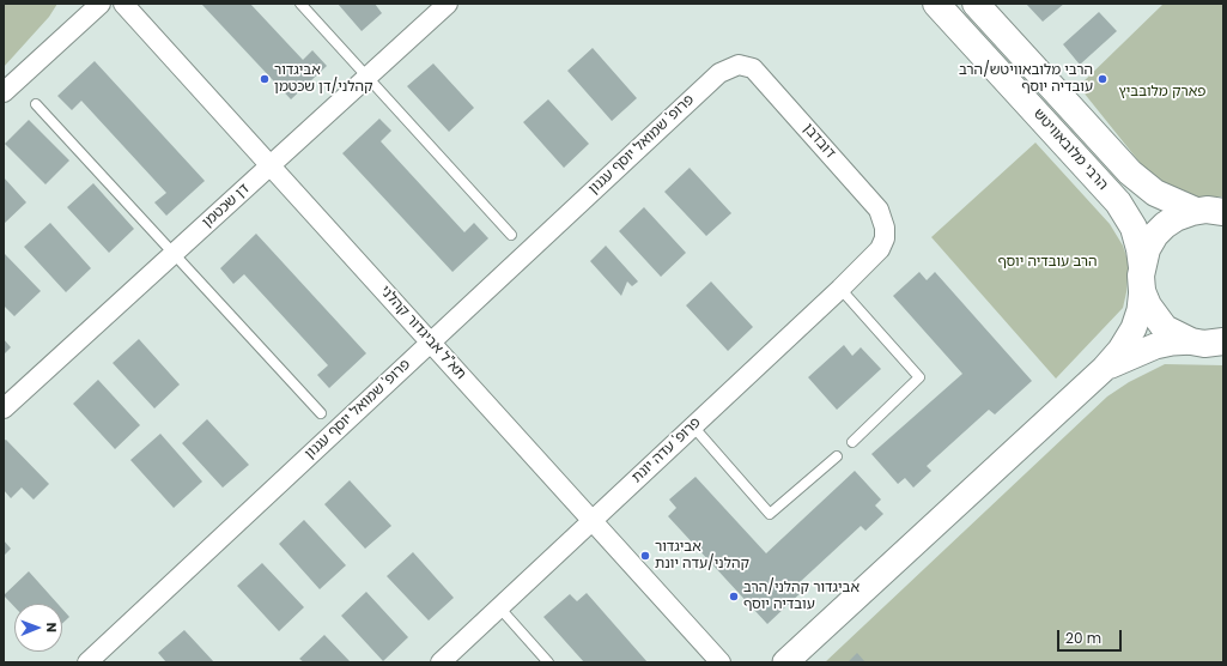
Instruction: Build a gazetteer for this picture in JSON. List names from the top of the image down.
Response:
{
  "streets": {
    "main road": ["הרבי מלובאוויטש"],
    "street": [
      "דובדבן",
      "פרופ' שמואל יוסף עגנון",
      "דן שכטמן",
      "תא\"ל אביגדור קהלני",
      "פרופ' עדה יונת"
    ]
  },
  "crossings": [
    ["דובדבן", "פרופ' שמואל יוסף עגנון"],
    ["דובדבן", "פרופ' עדה יונת"],
    ["פרופ' שמואל יוסף עגנון", "תא\"ל אביגדור קהלני"],
    ["דן שכטמן", "תא\"ל אביגדור קהלני"],
    ["תא\"ל אביגדור קהלני", "פרופ' עדה יונת"]
  ],
  "parks": ["פארק מלובביץ", "הרב עובדיה יוסף"],
  "places": [
    "אביגדור קהלני/דן שכטמן",
    "הרבי מלובאוויטש/הרב עובדיה יוסף",
    "אביגדור קהלני/עדה יונת",
    "אביגדור קהלני/הרב עובדיה יוסף"
  ],
  "scale_bar": "20 m",
  "north": "right"
}
